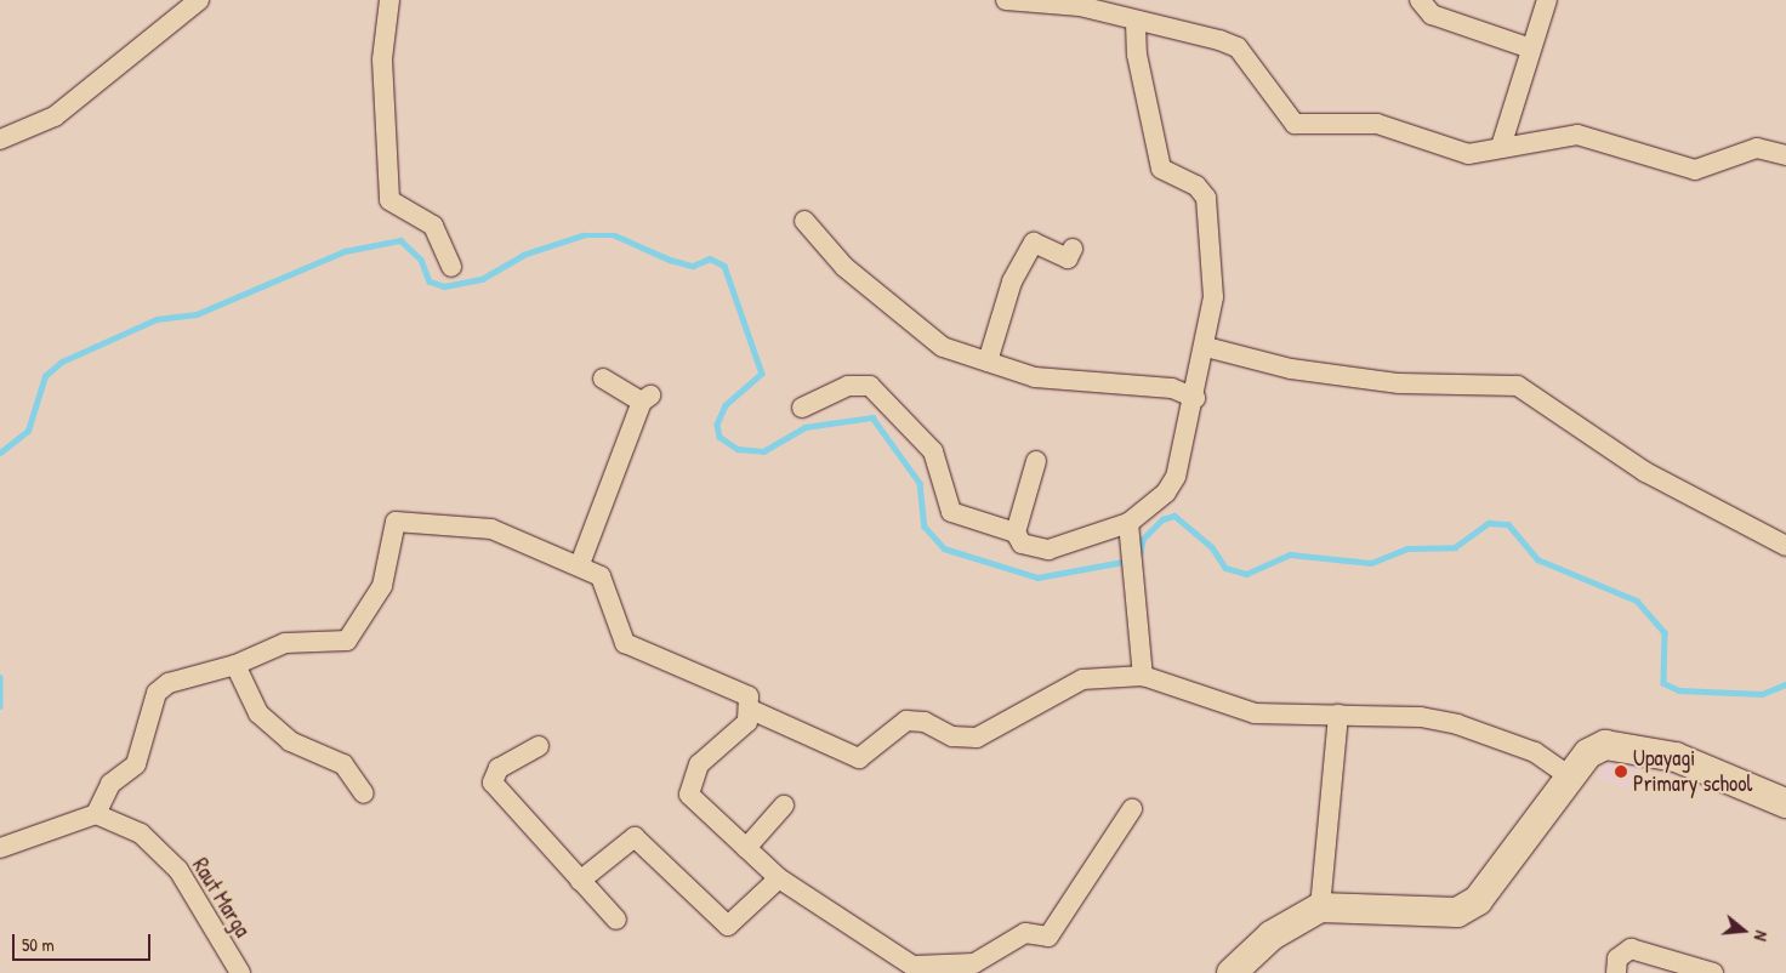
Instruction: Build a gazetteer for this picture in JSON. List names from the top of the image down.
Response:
{
  "streets": {
    "street": ["Raut Marga"]
  },
  "places": ["Upayagi Primary school"],
  "scale_bar": "50 m",
  "north": "right"
}
